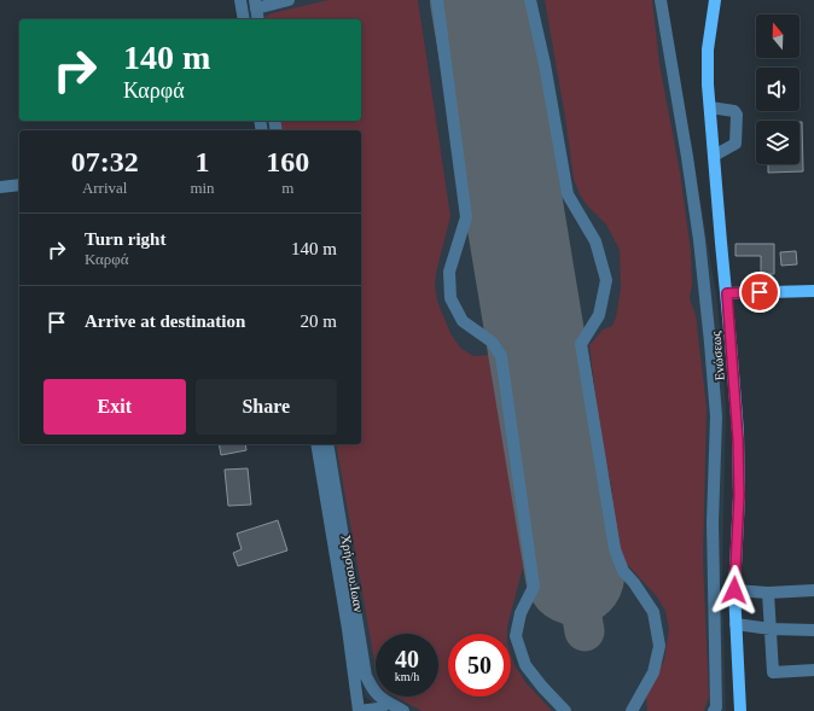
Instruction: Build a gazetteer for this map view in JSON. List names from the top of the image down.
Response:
{
  "streets": {
    "main road": ["Ενώσεως"],
    "street": ["Χρήστου.Ιωαν"]
  },
  "north": "top",
  "page": {
    "turn": ["140 m", "Καρφά"],
    "eta": [
      "07:32",
      "Arrival",
      "1",
      "min",
      "160",
      "m"
    ],
    "list": [
      {
        "name": "Turn right",
        "note": "Καρφά",
        "value": "140 m"
      },
      {
        "name": "Arrive at destination",
        "value": "20 m"
      }
    ],
    "buttons": ["Exit", "Share"],
    "speed": "40 km/h",
    "limit": "50"
  }
}
